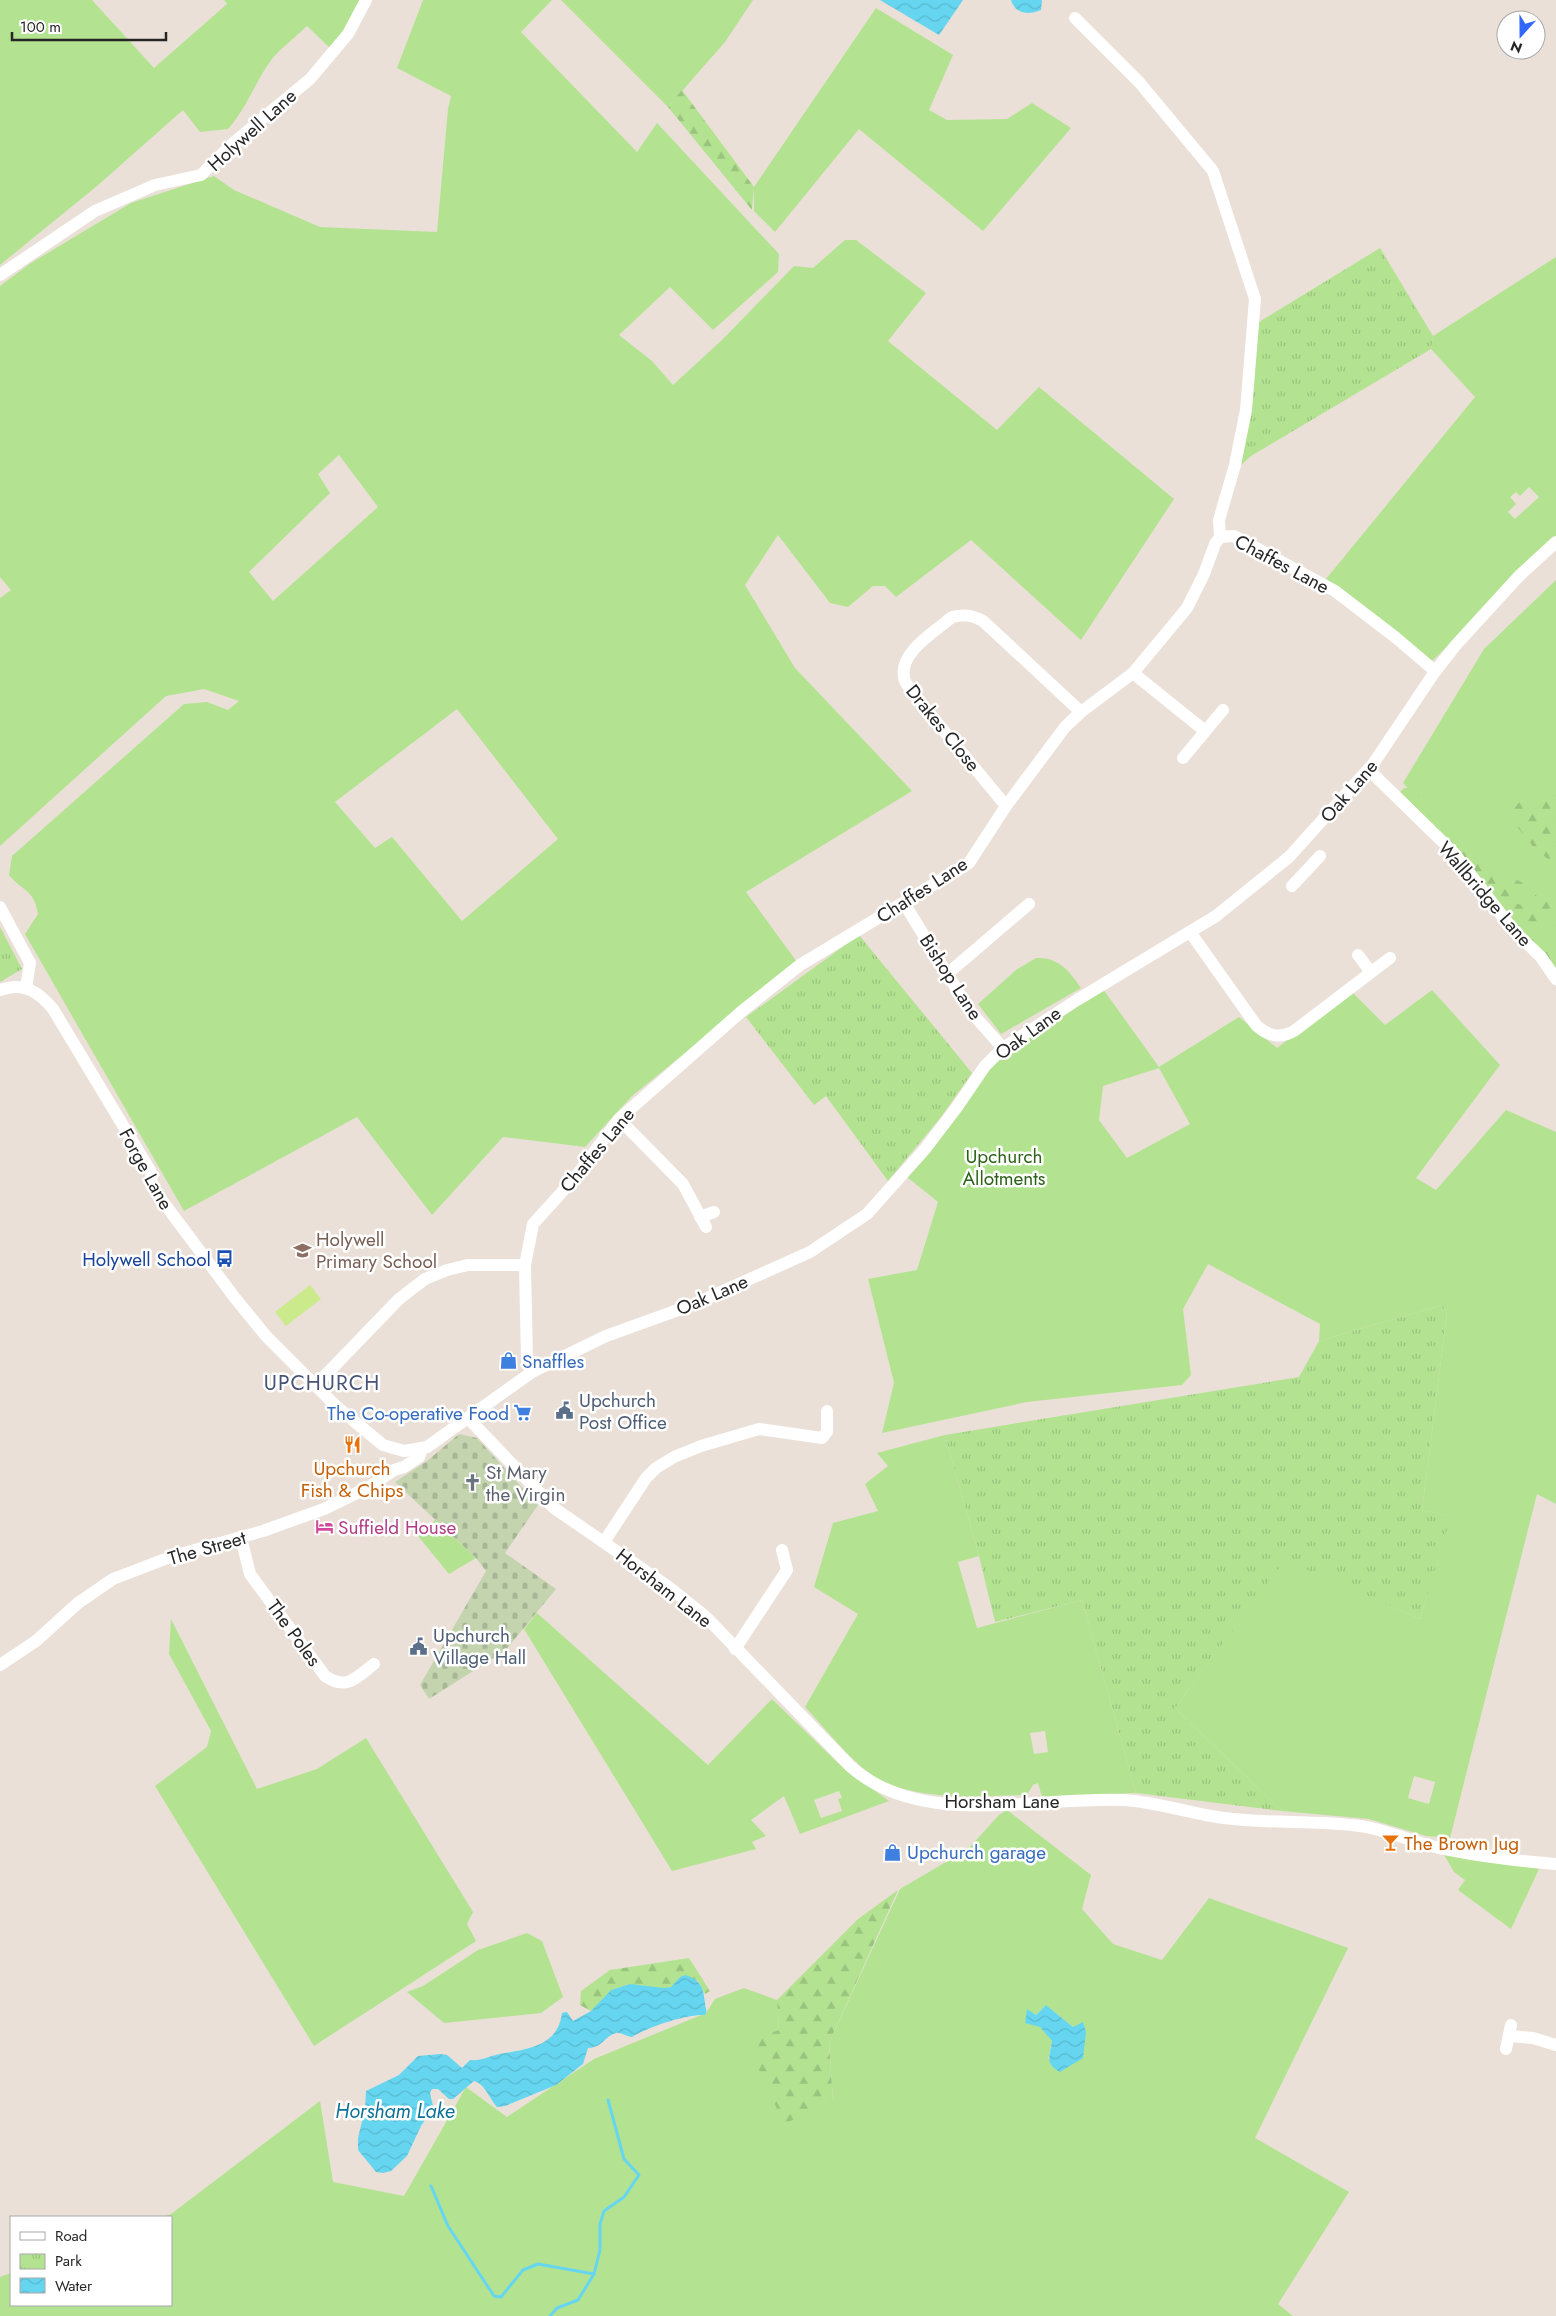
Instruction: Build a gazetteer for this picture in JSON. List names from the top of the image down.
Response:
{
  "streets": {
    "street": [
      "Holywell Lane",
      "Chaffes Lane",
      "Drakes Close",
      "Oak Lane",
      "Wallbridge Lane",
      "Bishop Lane",
      "Forge Lane",
      "The Street",
      "Horsham Lane",
      "The Poles"
    ]
  },
  "crossings": [
    ["Chaffes Lane", "Drakes Close"],
    ["Chaffes Lane", "Oak Lane"],
    ["Chaffes Lane", "Bishop Lane"],
    ["Oak Lane", "Wallbridge Lane"],
    ["Oak Lane", "Bishop Lane"],
    ["Oak Lane", "Forge Lane"],
    ["Oak Lane", "The Street"],
    ["Oak Lane", "Horsham Lane"],
    ["The Street", "The Poles"]
  ],
  "districts": ["UPCHURCH"],
  "water": ["Horsham Lake"],
  "parks": ["Upchurch Allotments"],
  "places": {
    "school or university": ["Holywell Primary School"],
    "bus stop": ["Holywell School"],
    "shop": ["Snaffles", "Upchurch garage"],
    "public building": ["Upchurch Post Office", "Upchurch Village Hall"],
    "supermarket": ["The Co-operative Food"],
    "restaurant": ["Upchurch Fish & Chips"],
    "church": ["St Mary the Virgin"],
    "hotel": ["Suffield House"],
    "bar": ["The Brown Jug"]
  },
  "legend": ["Road", "Park", "Water"],
  "scale_bar": "100 m",
  "north": "bottom"
}
